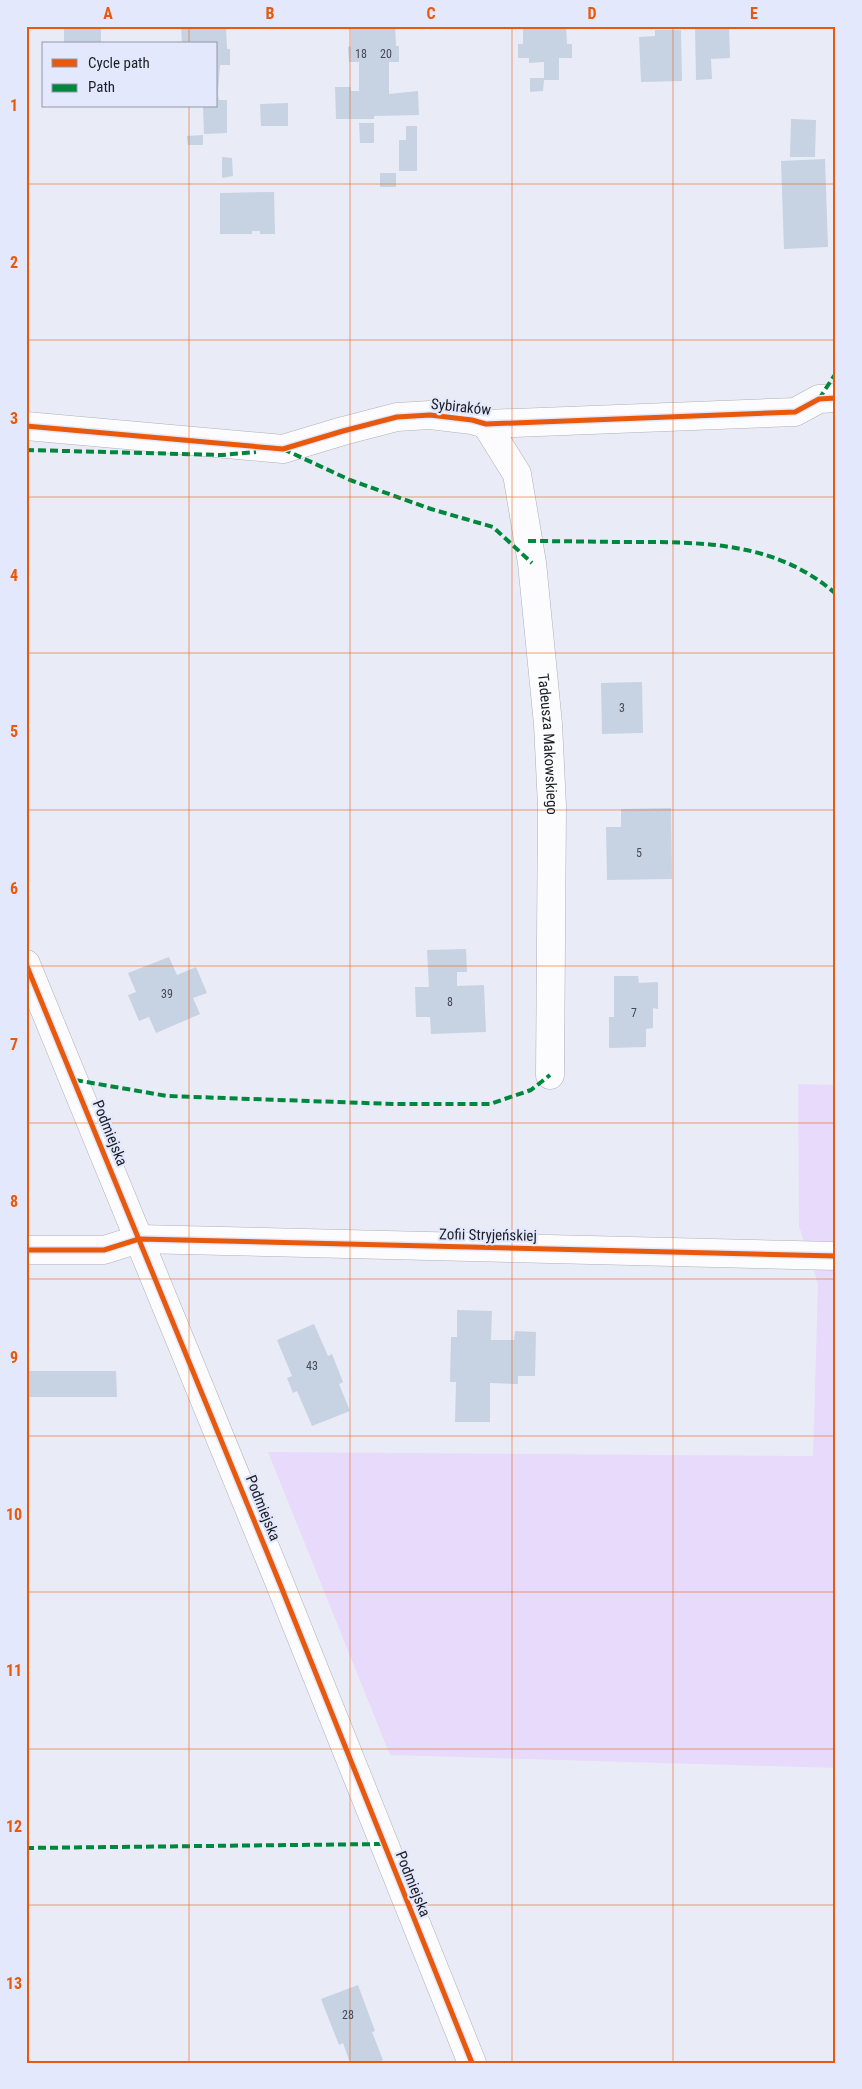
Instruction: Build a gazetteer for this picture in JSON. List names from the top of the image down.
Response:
{
  "streets": {
    "street": [
      "Sybiraków",
      "Tadeusza Makowskiego",
      "Podmiejska",
      "Zofii Stryjeńskiej"
    ]
  },
  "crossings": [
    ["Sybiraków", "Tadeusza Makowskiego"],
    ["Podmiejska", "Zofii Stryjeńskiej"]
  ],
  "house_numbers": [
    "18",
    "20",
    "3",
    "5",
    "39",
    "8",
    "7",
    "43",
    "28"
  ],
  "legend": ["Cycle path", "Path"],
  "grid": {
    "columns": [
      "A",
      "B",
      "C",
      "D",
      "E"
    ],
    "rows": [
      "1",
      "2",
      "3",
      "4",
      "5",
      "6",
      "7",
      "8",
      "9",
      "10",
      "11",
      "12",
      "13"
    ]
  }
}
